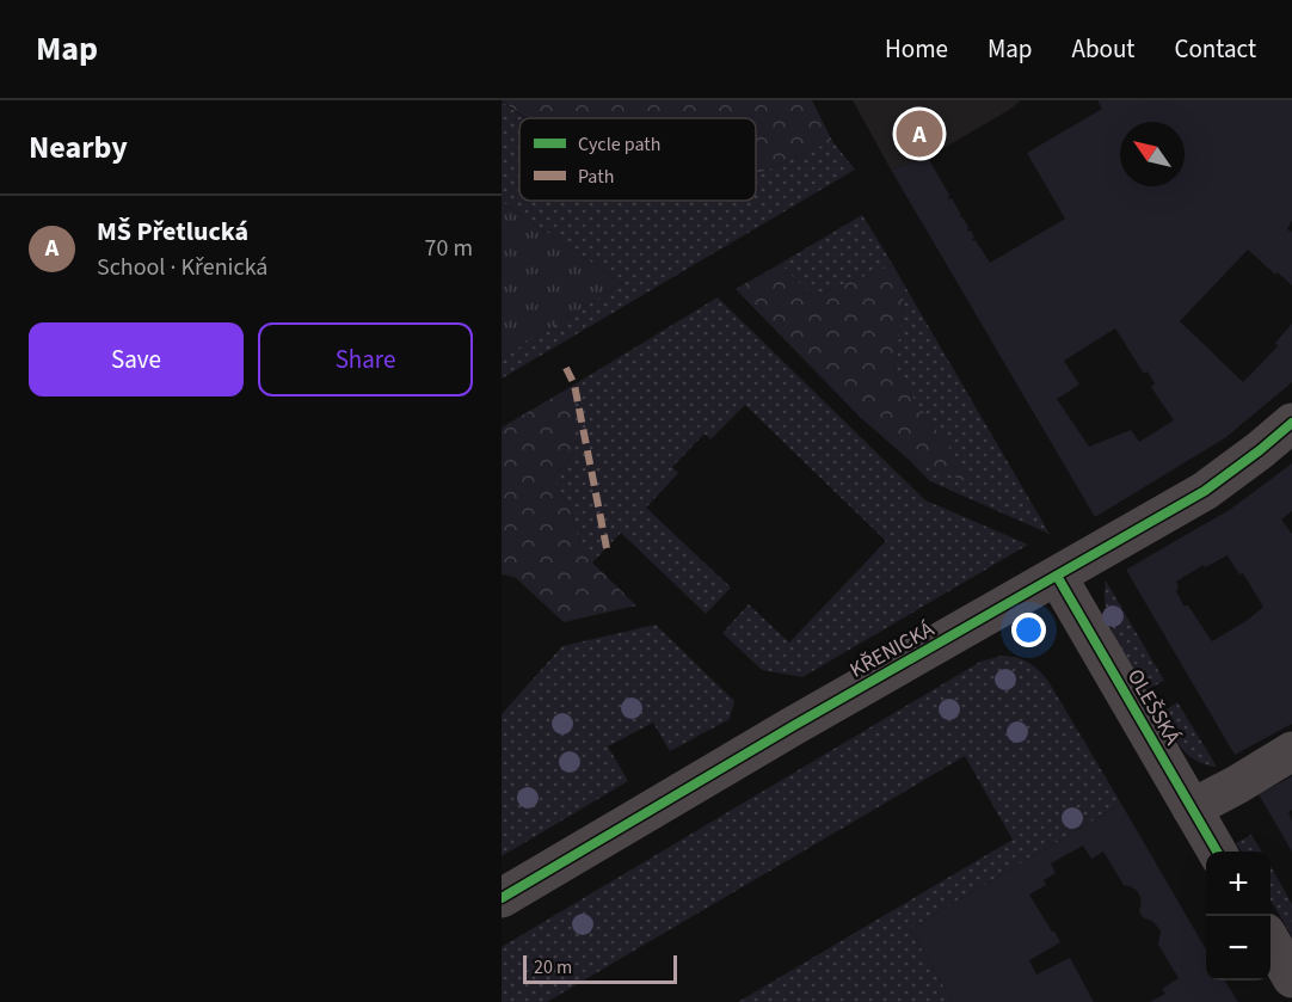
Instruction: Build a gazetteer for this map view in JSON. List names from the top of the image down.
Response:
{
  "streets": {
    "street": ["KŘENICKÁ", "OLEŠSKÁ"]
  },
  "crossings": [
    ["KŘENICKÁ", "OLEŠSKÁ"]
  ],
  "legend": ["Cycle path", "Path"],
  "scale_bar": "20 m",
  "north": "top left",
  "page": {
    "header": "Map",
    "nav": [
      "Home",
      "Map",
      "About",
      "Contact"
    ],
    "heading": "Nearby",
    "pins": "A",
    "list": [
      {
        "mark": "A",
        "name": "MŠ Přetlucká",
        "note": "School · Křenická",
        "value": "70 m"
      }
    ],
    "buttons": ["Save", "Share"],
    "map_buttons": ["+", "−"],
    "scale": "20 m"
  }
}
